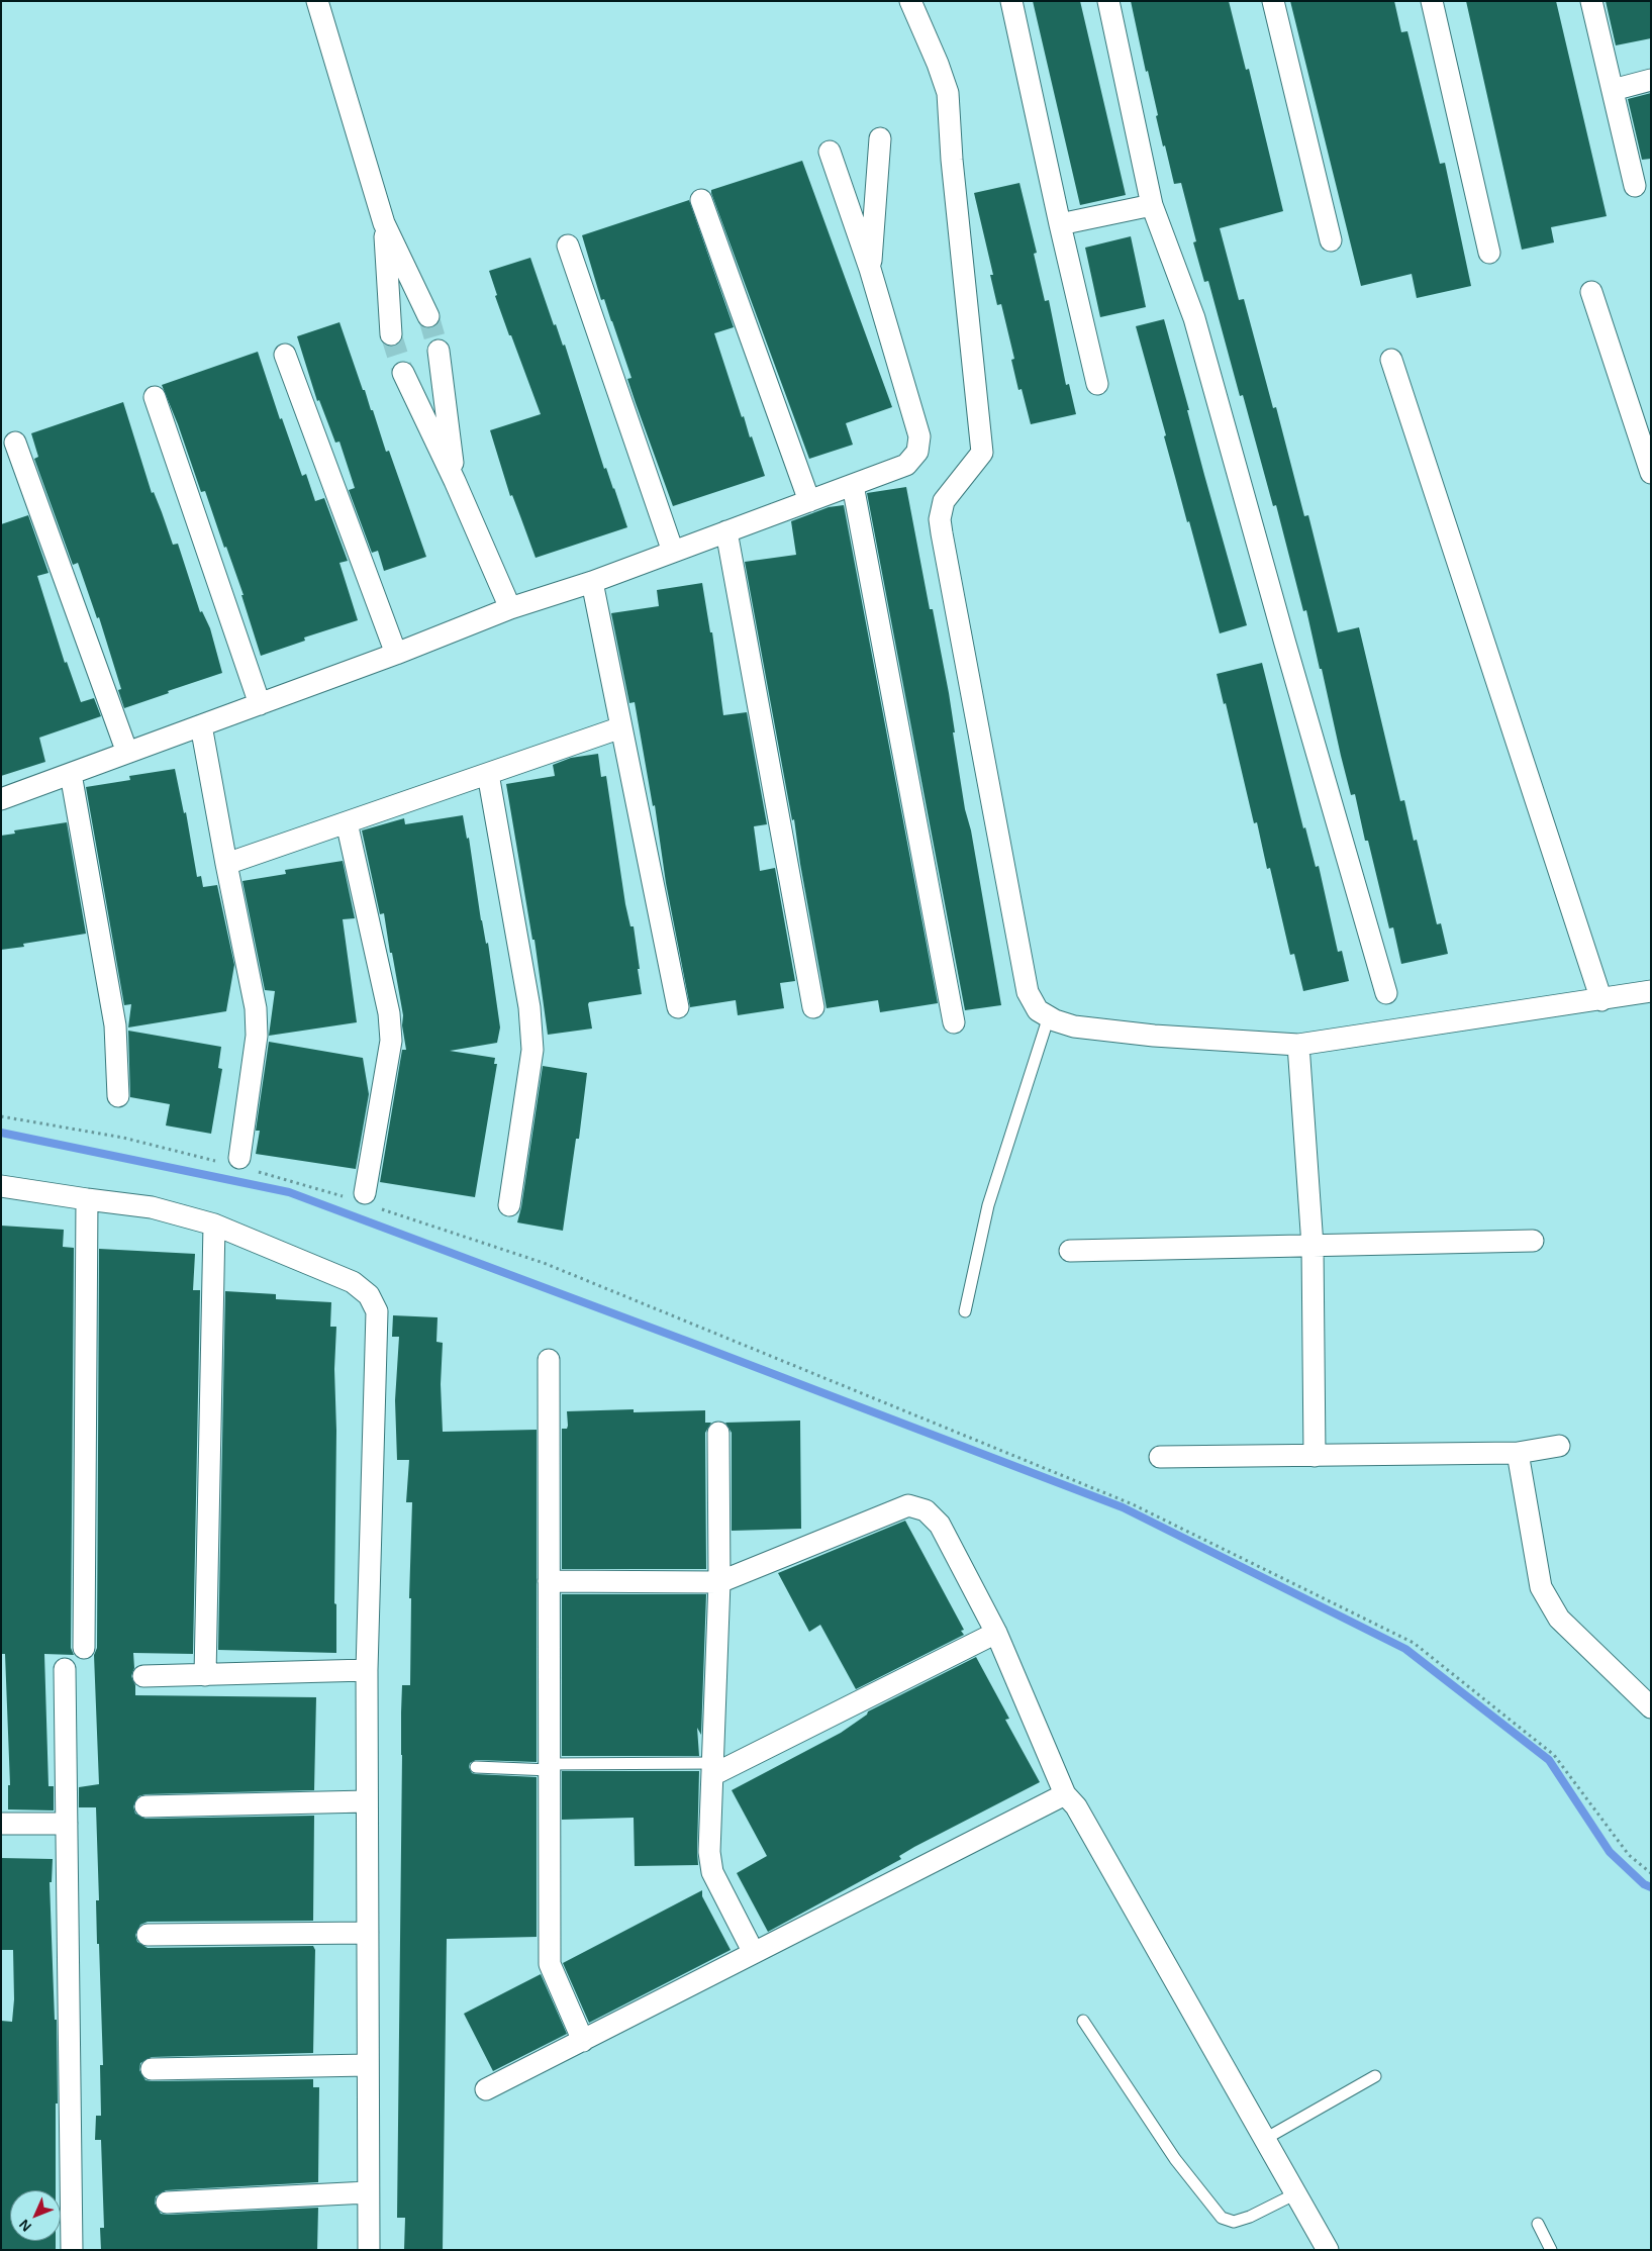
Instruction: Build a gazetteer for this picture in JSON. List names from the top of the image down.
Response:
{
  "north": "bottom left"
}
